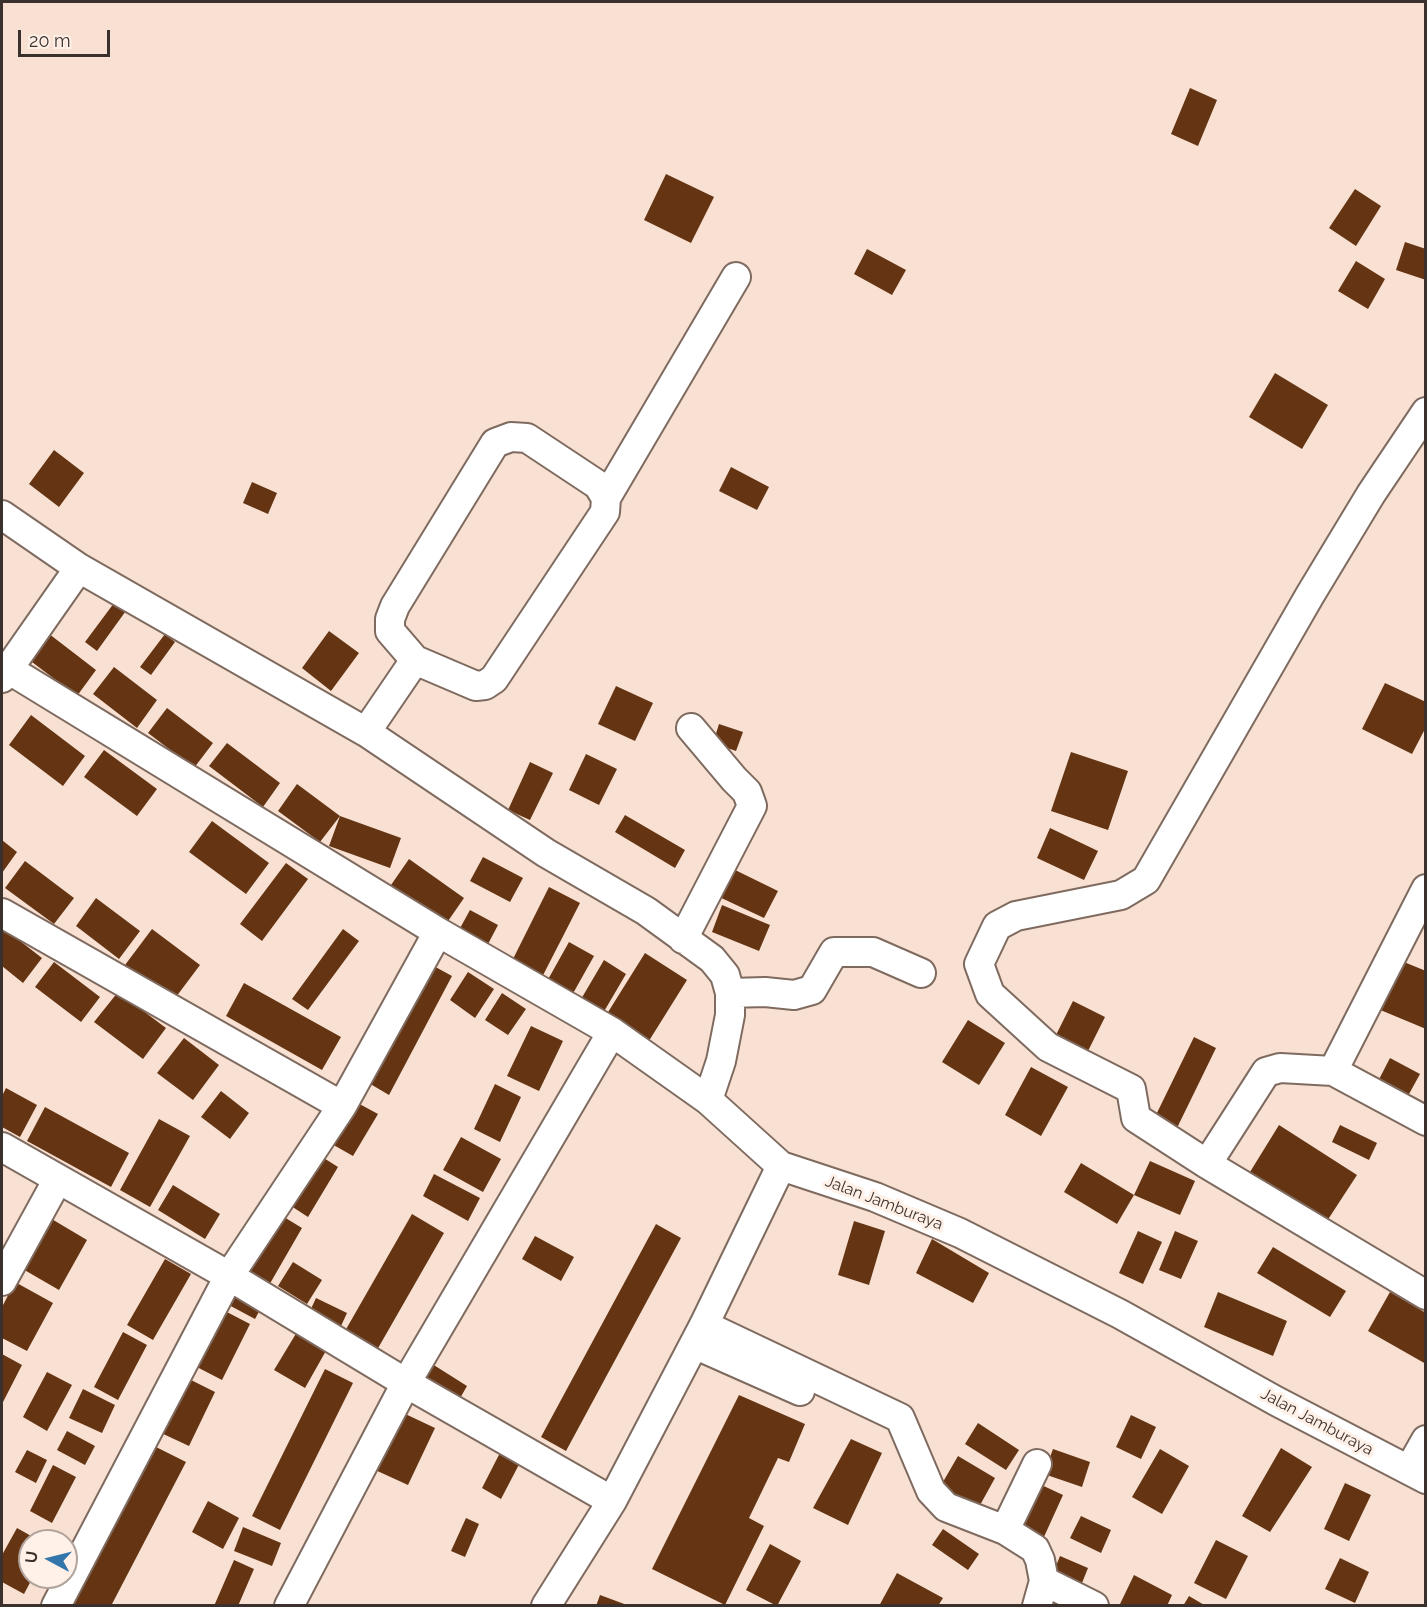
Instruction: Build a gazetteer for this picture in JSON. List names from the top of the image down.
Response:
{
  "streets": {
    "street": ["Jalan Jamburaya"]
  },
  "scale_bar": "20 m",
  "north": "left"
}
